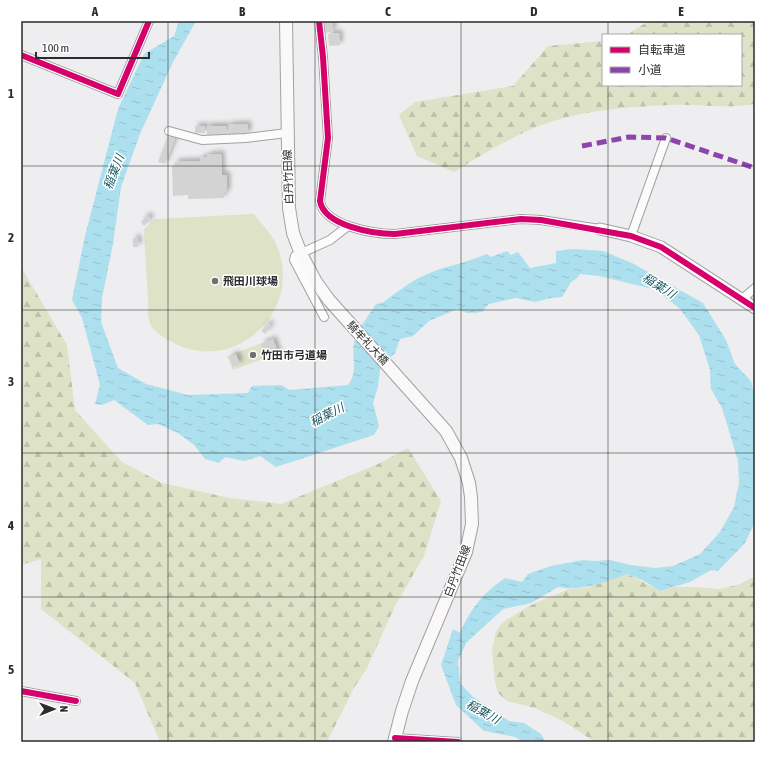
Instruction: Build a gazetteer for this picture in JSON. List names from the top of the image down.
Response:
{
  "streets": {
    "main road": ["白丹竹田線", "騎牟礼大橋"]
  },
  "crossings": [
    ["白丹竹田線", "騎牟礼大橋"]
  ],
  "water": ["稲葉川"],
  "places": ["飛田川球場", "竹田市弓道場"],
  "legend": ["自転車道", "小道"],
  "scale_bar": "100 m",
  "north": "right",
  "grid": {
    "columns": [
      "A",
      "B",
      "C",
      "D",
      "E"
    ],
    "rows": [
      "1",
      "2",
      "3",
      "4",
      "5"
    ]
  }
}
